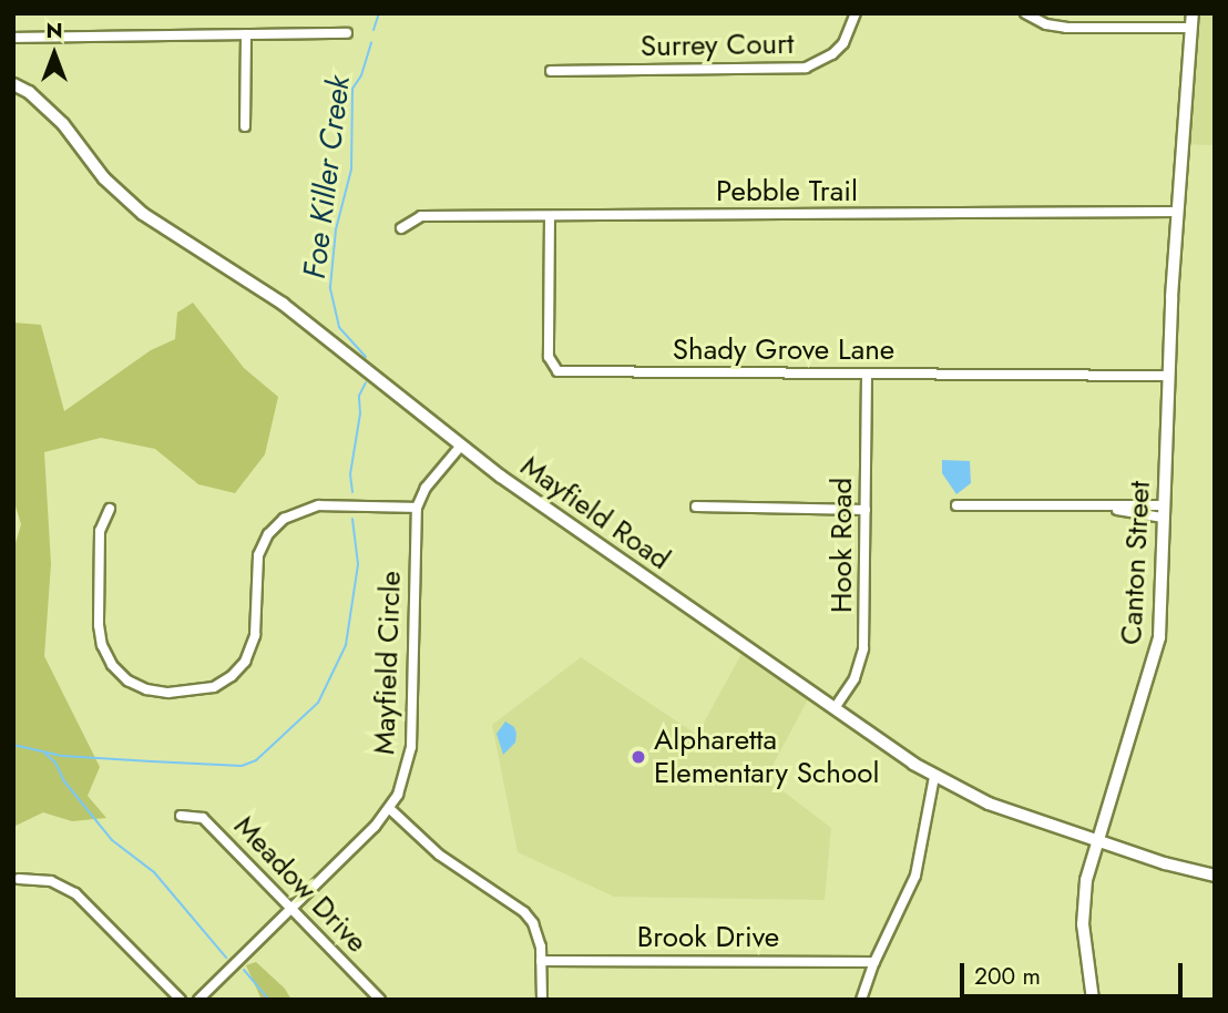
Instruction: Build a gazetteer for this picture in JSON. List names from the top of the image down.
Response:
{
  "streets": {
    "street": [
      "Surrey Court",
      "Pebble Trail",
      "Shady Grove Lane",
      "Mayfield Road",
      "Hook Road",
      "Canton Street",
      "Mayfield Circle",
      "Meadow Drive",
      "Brook Drive"
    ]
  },
  "crossings": [
    ["Pebble Trail", "Shady Grove Lane"],
    ["Pebble Trail", "Canton Street"],
    ["Shady Grove Lane", "Hook Road"],
    ["Shady Grove Lane", "Canton Street"],
    ["Mayfield Road", "Hook Road"],
    ["Mayfield Road", "Canton Street"],
    ["Mayfield Road", "Mayfield Circle"],
    ["Mayfield Circle", "Meadow Drive"]
  ],
  "water": ["Foe Killer Creek"],
  "places": ["Alpharetta Elementary School"],
  "scale_bar": "200 m",
  "north": "top"
}
